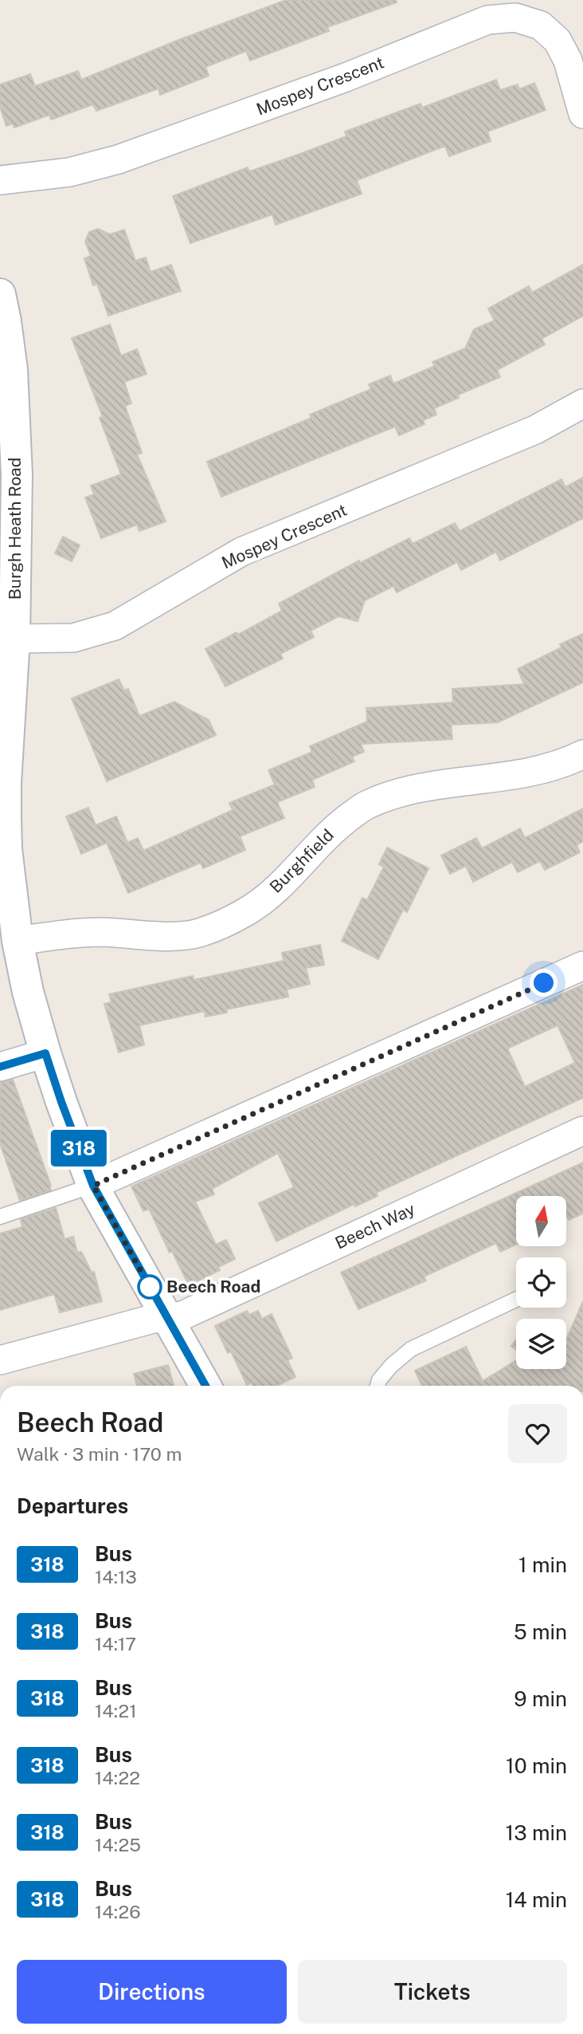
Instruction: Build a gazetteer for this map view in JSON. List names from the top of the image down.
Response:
{
  "streets": {
    "main road": ["Burgh Heath Road"],
    "street": ["Mospey Crescent", "Burghfield", "Beech Way"]
  },
  "crossings": [
    ["Mospey Crescent", "Burgh Heath Road"],
    ["Burgh Heath Road", "Burghfield"],
    ["Burgh Heath Road", "Beech Way"]
  ],
  "places": ["Beech Road"],
  "lines": ["bus line 318"],
  "north": "top",
  "page": {
    "on_map": "318",
    "heading": [
      ["Beech Road", "Walk · 3 min · 170 m"],
      "Departures"
    ],
    "list": [
      {
        "mark": "318",
        "name": "Bus",
        "note": "14:13",
        "value": "1 min"
      },
      {
        "mark": "318",
        "name": "Bus",
        "note": "14:17",
        "value": "5 min"
      },
      {
        "mark": "318",
        "name": "Bus",
        "note": "14:21",
        "value": "9 min"
      },
      {
        "mark": "318",
        "name": "Bus",
        "note": "14:22",
        "value": "10 min"
      },
      {
        "mark": "318",
        "name": "Bus",
        "note": "14:25",
        "value": "13 min"
      },
      {
        "mark": "318",
        "name": "Bus",
        "note": "14:26",
        "value": "14 min"
      }
    ],
    "buttons": ["Directions", "Tickets"]
  }
}
